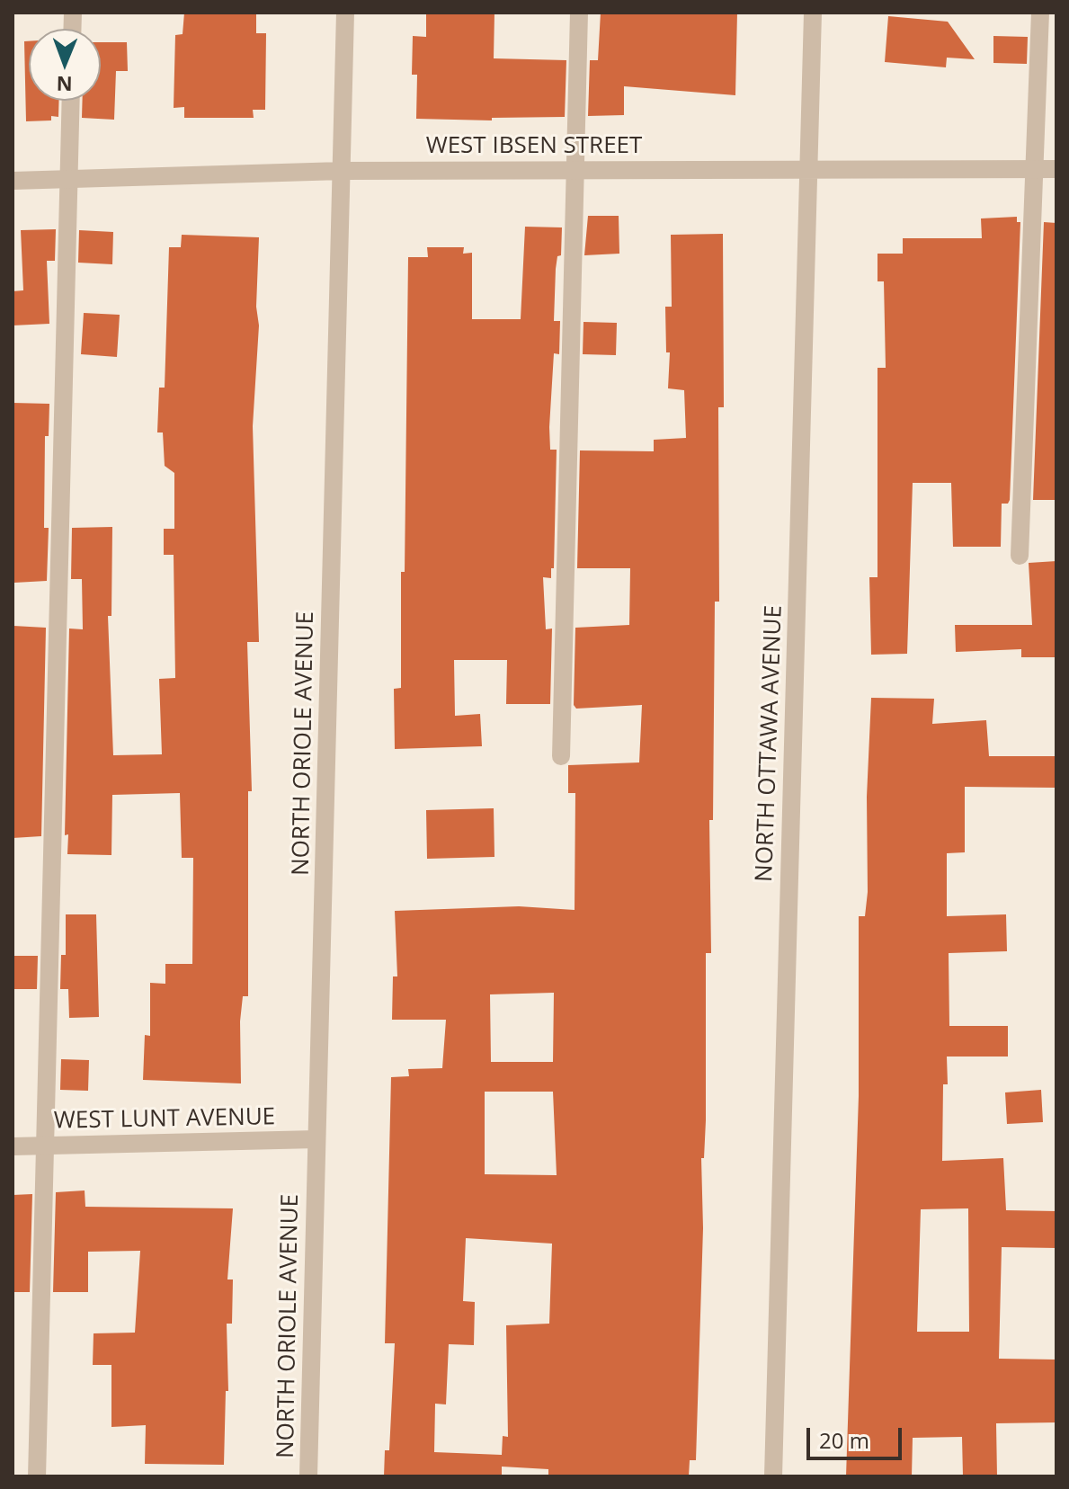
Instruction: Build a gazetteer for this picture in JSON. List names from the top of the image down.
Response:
{
  "streets": {
    "street": [
      "WEST IBSEN STREET",
      "NORTH ORIOLE AVENUE",
      "NORTH OTTAWA AVENUE",
      "WEST LUNT AVENUE"
    ]
  },
  "crossings": [
    ["WEST IBSEN STREET", "NORTH ORIOLE AVENUE"],
    ["WEST IBSEN STREET", "NORTH OTTAWA AVENUE"],
    ["NORTH ORIOLE AVENUE", "WEST LUNT AVENUE"]
  ],
  "scale_bar": "20 m",
  "north": "bottom"
}
